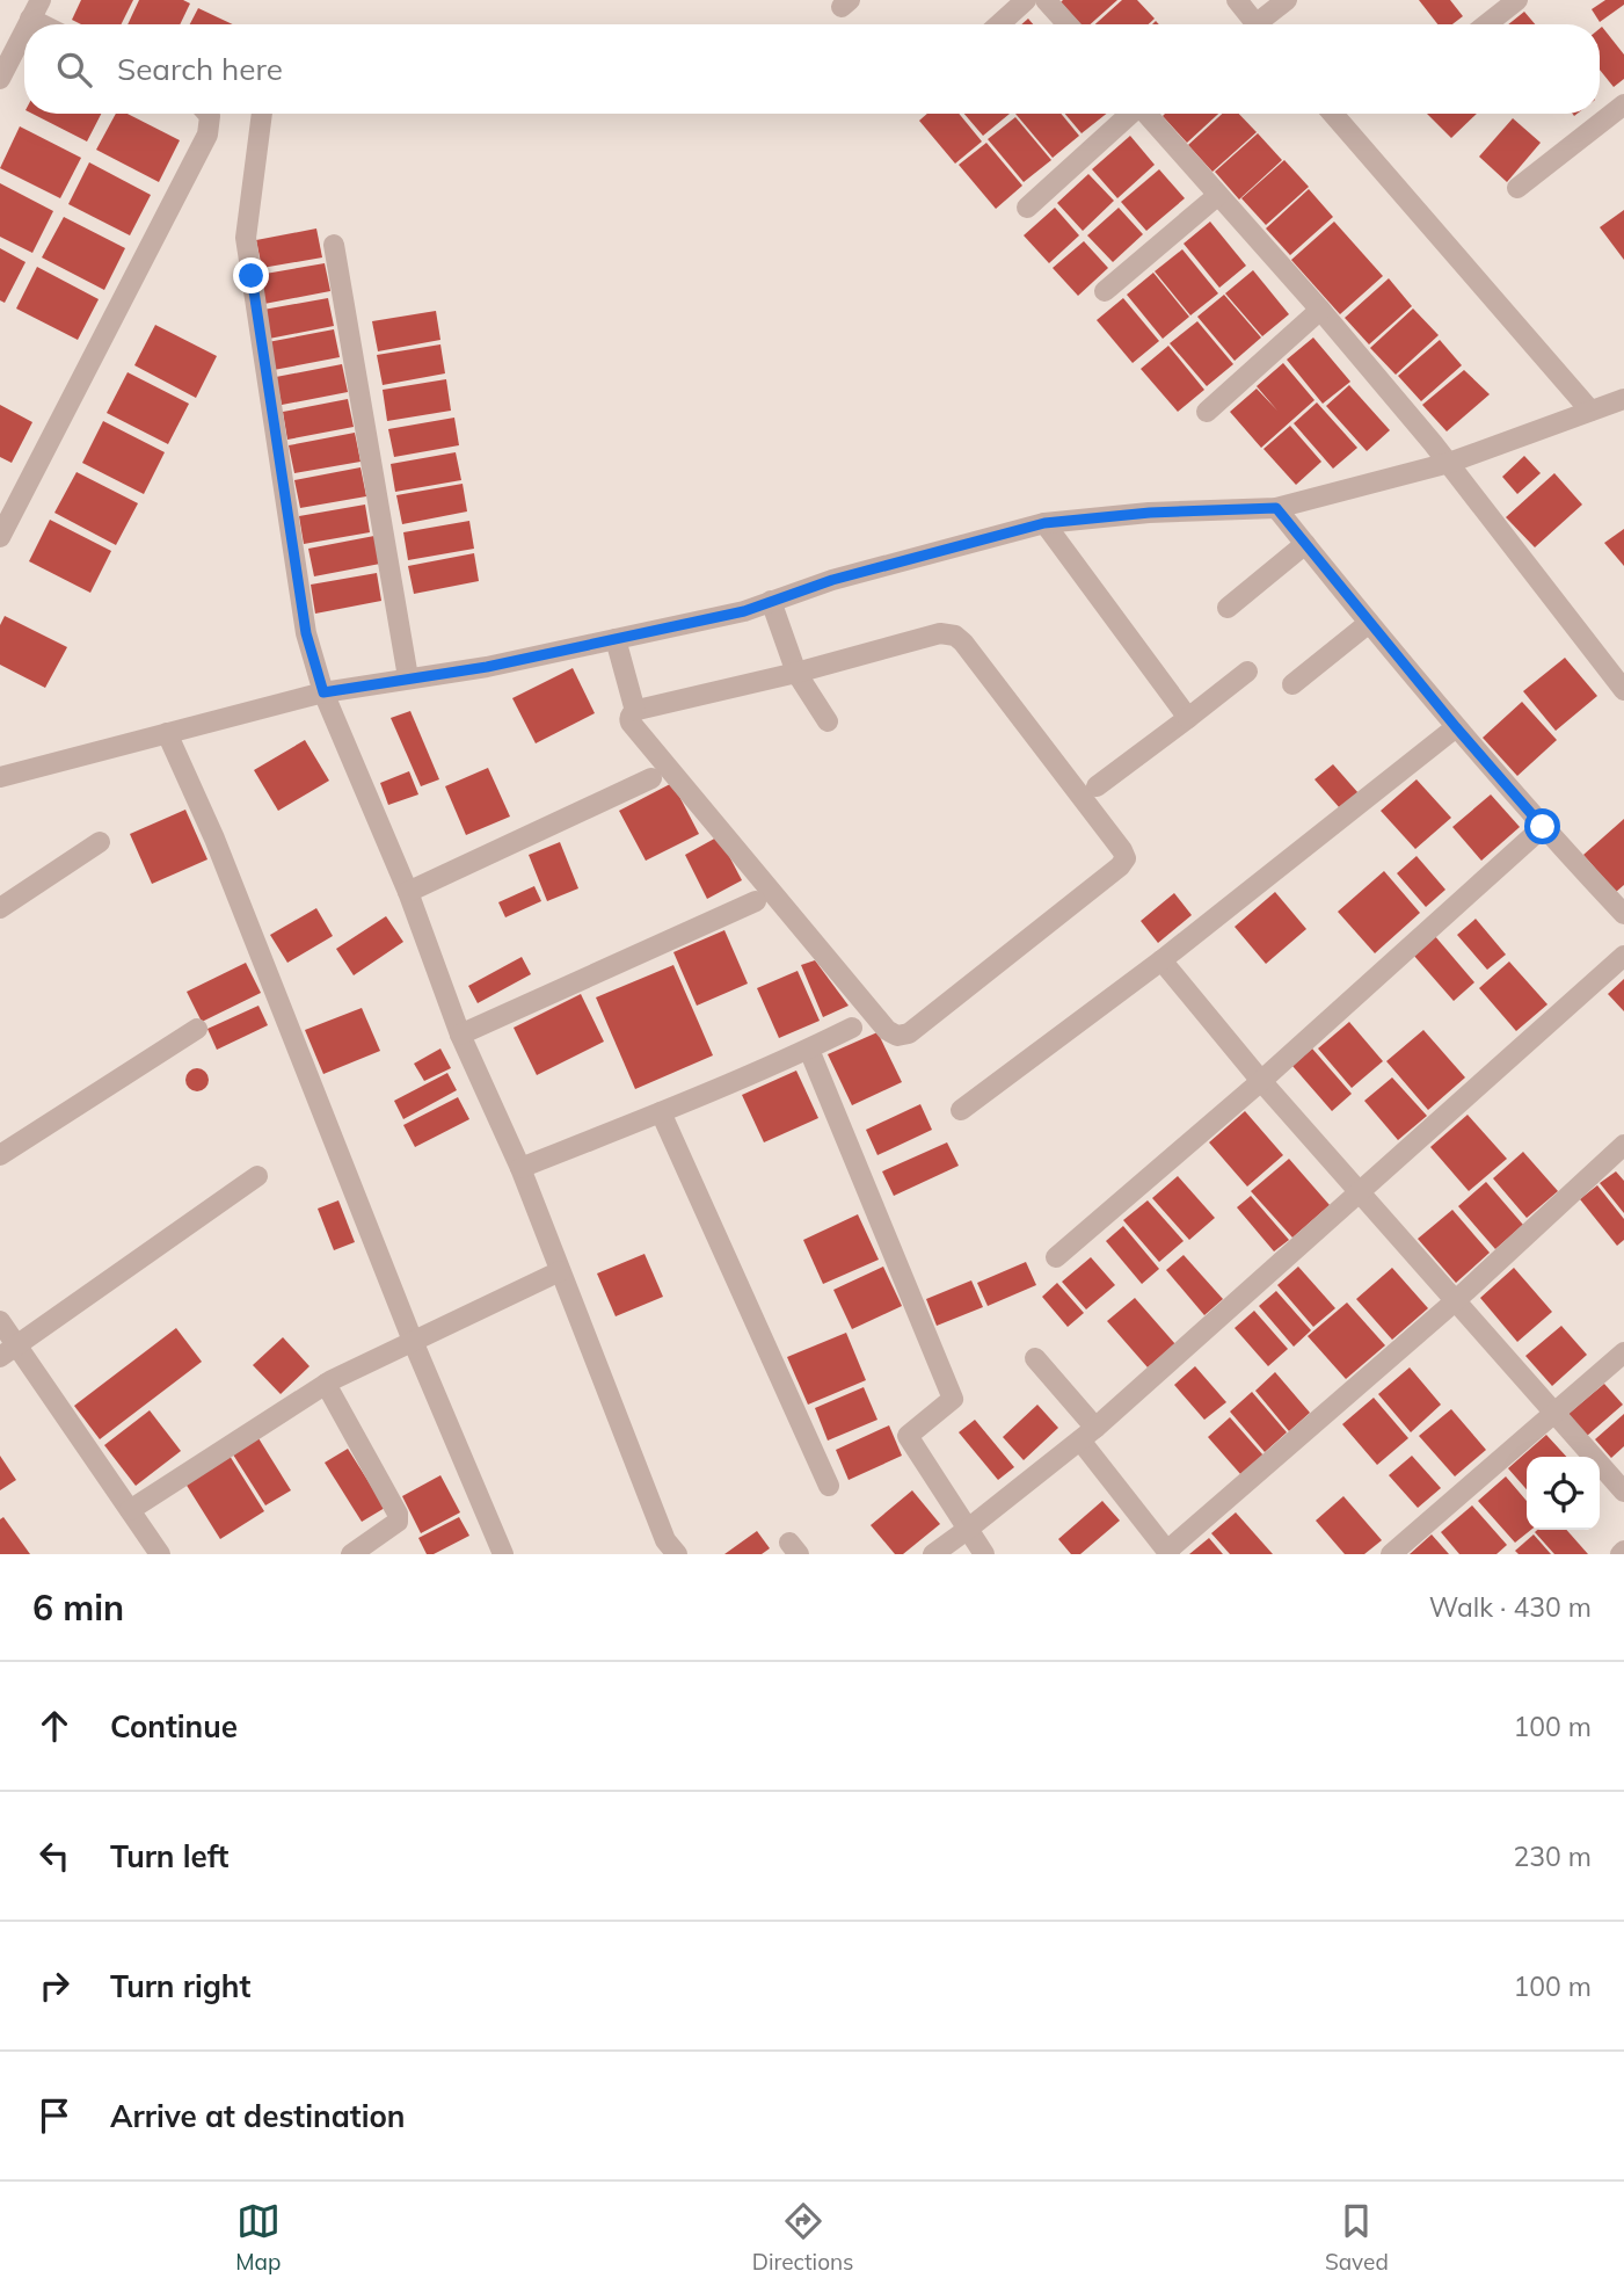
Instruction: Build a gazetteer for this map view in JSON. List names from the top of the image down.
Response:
{
  "page": {
    "search": "Search here",
    "heading": ["6 min", "Walk · 430 m"],
    "list": [
      ["Continue", "100 m"],
      ["Turn left", "230 m"],
      ["Turn right", "100 m"],
      "Arrive at destination"
    ],
    "nav": ["Map", "Directions", "Saved"]
  }
}
